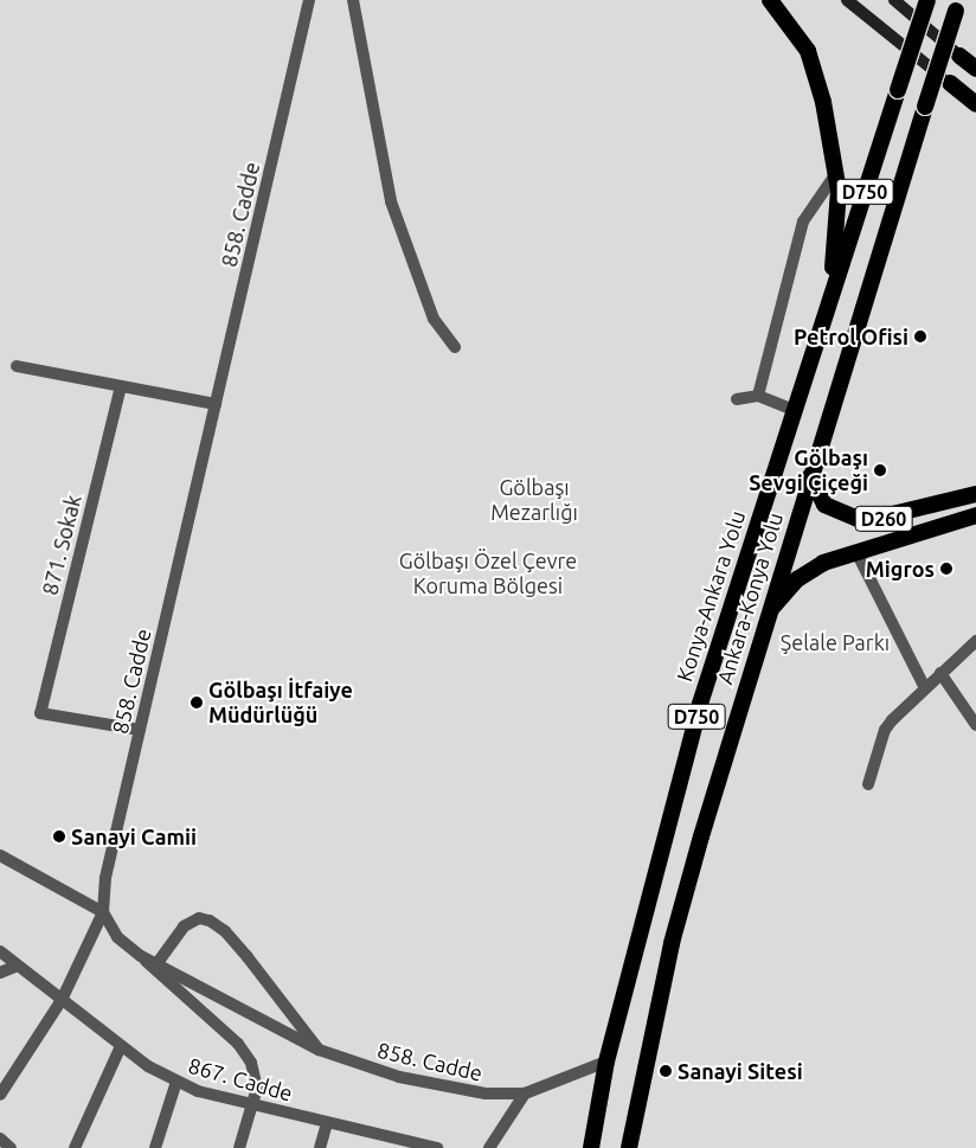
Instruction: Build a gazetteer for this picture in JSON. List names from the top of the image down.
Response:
{
  "streets": {
    "highway": [
      "D750",
      "D260",
      "Konya-Ankara Yolu",
      "Ankara-Konya Yolu"
    ],
    "street": ["858. Cadde", "871. Sokak", "867. Cadde"]
  },
  "crossings": [
    ["858. Cadde", "871. Sokak"],
    ["D260", "Ankara-Konya Yolu"]
  ],
  "parks": ["Gölbaşı Mezarlığı", "Gölbaşı Özel Çevre Koruma Bölgesi", "Şelale Parkı"],
  "places": [
    "Petrol Ofisi",
    "Gölbaşı Sevgi Çiçeği",
    "Migros",
    "Gölbaşı İtfaiye Müdürlüğü",
    "Sanayi Camii",
    "Sanayi Sitesi"
  ]
}
